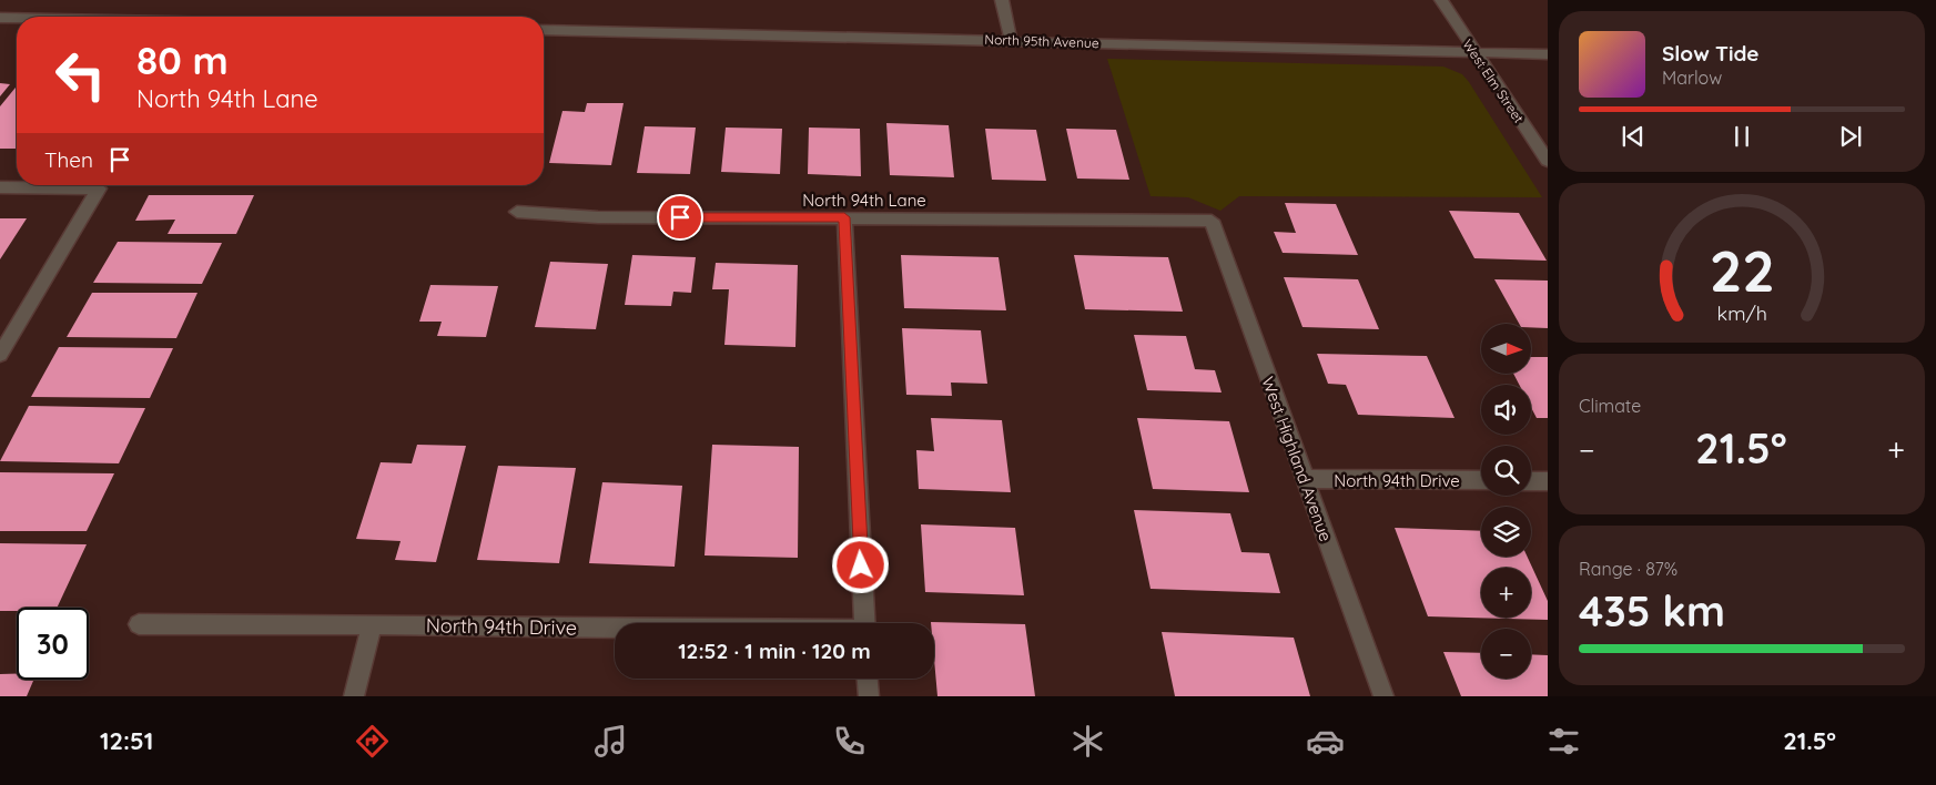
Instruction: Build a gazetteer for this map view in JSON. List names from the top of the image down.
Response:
{
  "streets": {
    "street": [
      "North 95th Avenue",
      "West Elm Street",
      "North 94th Lane",
      "West Highland Avenue",
      "North 94th Drive"
    ]
  },
  "crossings": [
    ["North 95th Avenue", "West Elm Street"],
    ["North 94th Lane", "West Highland Avenue"],
    ["West Highland Avenue", "North 94th Drive"]
  ],
  "north": "right",
  "page": {
    "turn": ["80 m", "North 94th Lane"],
    "song": ["Slow Tide", "Marlow"],
    "then": "Then",
    "map_buttons": ["+", "−"],
    "tile": [
      "Climate",
      ["Range · 87%", "435 km"]
    ],
    "heat": ["−", "21.5°", "+"],
    "limit": "30",
    "trip": "12:52 · 1 min · 120 m",
    "tabs": ["12:51", "21.5°"],
    "gauge": ["22", "km/h"]
  }
}
